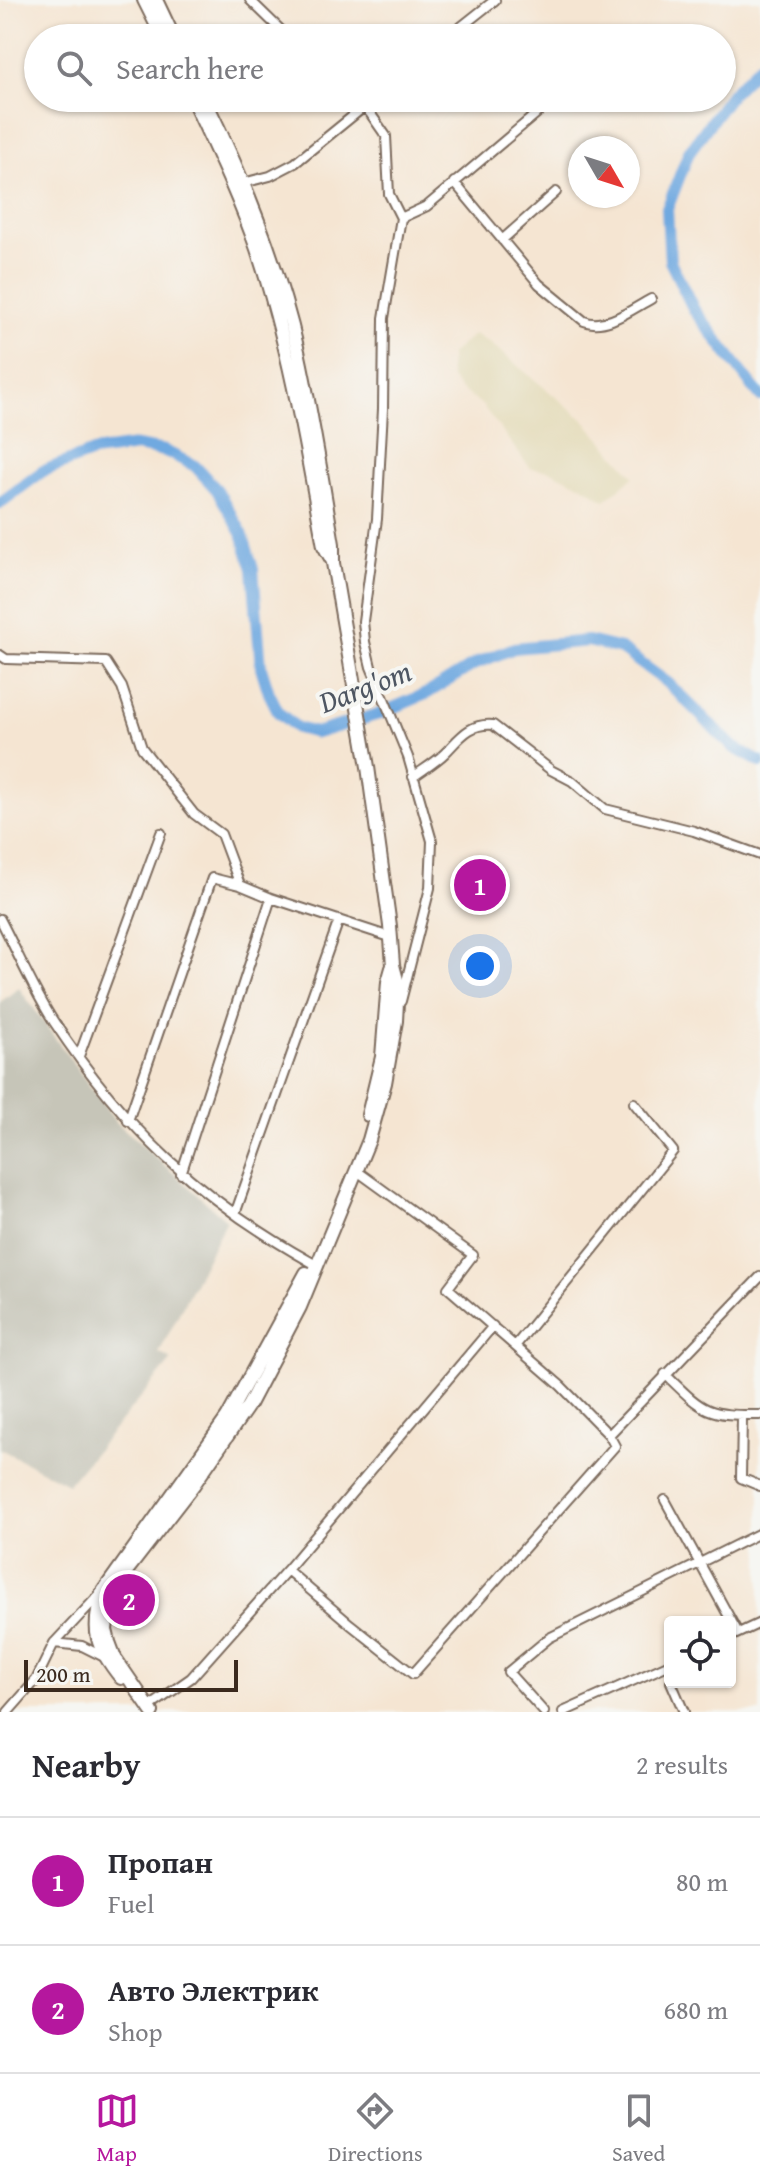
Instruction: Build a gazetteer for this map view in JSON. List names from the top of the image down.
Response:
{
  "water": ["Darg'om"],
  "scale_bar": "200 m",
  "north": "bottom right",
  "page": {
    "search": "Search here",
    "pins": ["1", "2"],
    "scale": "200 m",
    "heading": ["Nearby", "2 results"],
    "list": [
      {
        "mark": "1",
        "name": "Пропан",
        "note": "Fuel",
        "value": "80 m"
      },
      {
        "mark": "2",
        "name": "Авто Электрик",
        "note": "Shop",
        "value": "680 m"
      }
    ],
    "nav": ["Map", "Directions", "Saved"]
  }
}
